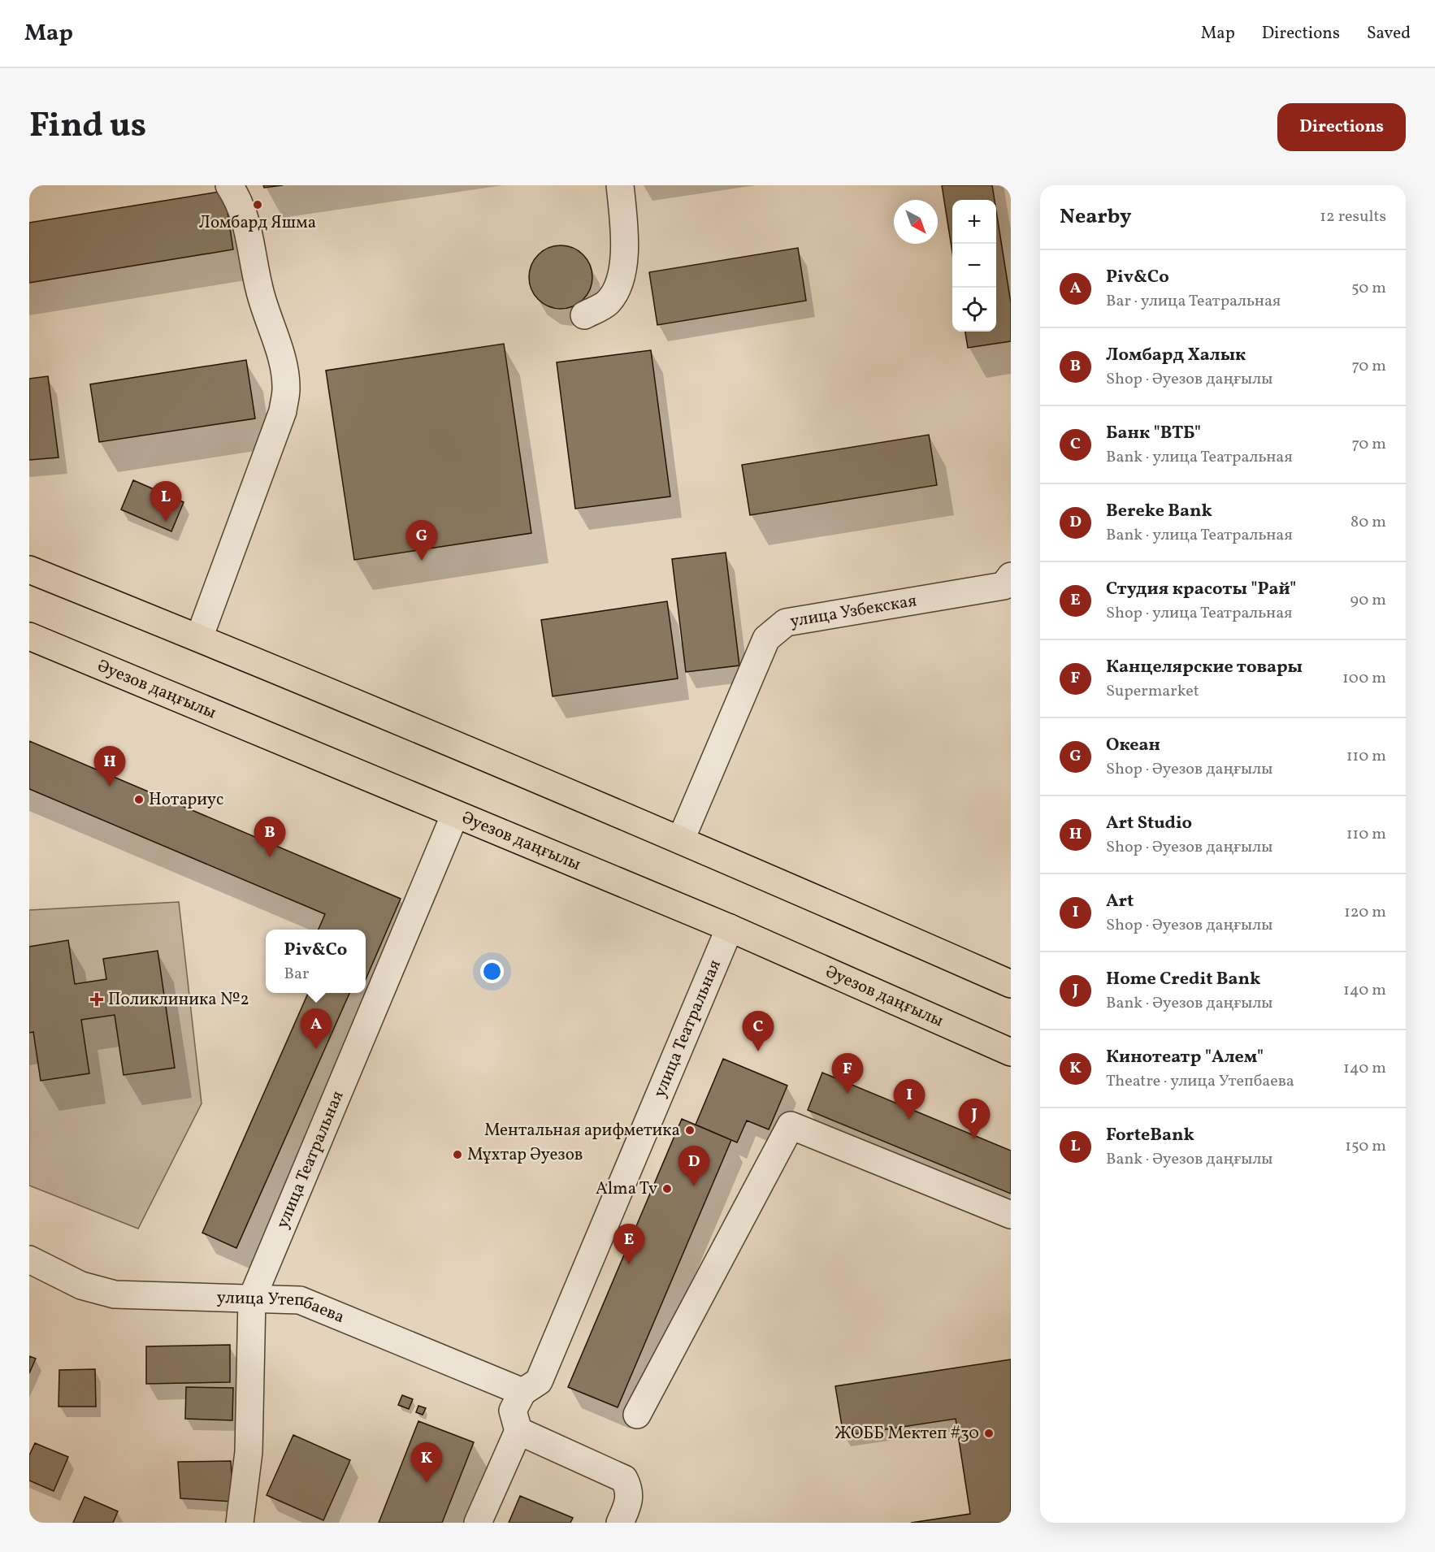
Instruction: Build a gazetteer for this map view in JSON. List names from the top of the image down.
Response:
{
  "streets": {
    "main road": ["Әуезов даңғылы"],
    "street": ["улица Узбекская", "улица Театральная", "улица Утепбаева"]
  },
  "crossings": [
    ["Әуезов даңғылы", "улица Театральная"],
    ["улица Театральная", "улица Утепбаева"]
  ],
  "places": {
    "other": [
      "Ломбард Яшма",
      "Нотариус",
      "Ментальная арифметика",
      "Мұхтар Әуезов",
      "Alma Tv",
      "ЖОББ Мектеп #30"
    ],
    "health": ["Поликлиника №2"]
  },
  "north": "bottom right",
  "page": {
    "header": "Map",
    "nav": ["Map", "Directions", "Saved"],
    "title": "Find us",
    "buttons": "Directions",
    "heading": ["Nearby", "12 results"],
    "map_buttons": ["+", "−"],
    "list": [
      {
        "mark": "A",
        "name": "Piv&Co",
        "note": "Bar · улица Театральная",
        "value": "50 m"
      },
      {
        "mark": "B",
        "name": "Ломбард Халык",
        "note": "Shop · Әуезов даңғылы",
        "value": "70 m"
      },
      {
        "mark": "C",
        "name": "Банк \"ВТБ\"",
        "note": "Bank · улица Театральная",
        "value": "70 m"
      },
      {
        "mark": "D",
        "name": "Bereke Bank",
        "note": "Bank · улица Театральная",
        "value": "80 m"
      },
      {
        "mark": "E",
        "name": "Студия красоты \"Рай\"",
        "note": "Shop · улица Театральная",
        "value": "90 m"
      },
      {
        "mark": "F",
        "name": "Канцелярские товары",
        "note": "Supermarket",
        "value": "100 m"
      },
      {
        "mark": "G",
        "name": "Океан",
        "note": "Shop · Әуезов даңғылы",
        "value": "110 m"
      },
      {
        "mark": "H",
        "name": "Art Studio",
        "note": "Shop · Әуезов даңғылы",
        "value": "110 m"
      },
      {
        "mark": "I",
        "name": "Art",
        "note": "Shop · Әуезов даңғылы",
        "value": "120 m"
      },
      {
        "mark": "J",
        "name": "Home Credit Bank",
        "note": "Bank · Әуезов даңғылы",
        "value": "140 m"
      },
      {
        "mark": "K",
        "name": "Кинотеатр \"Алем\"",
        "note": "Theatre · улица Утепбаева",
        "value": "140 m"
      },
      {
        "mark": "L",
        "name": "ForteBank",
        "note": "Bank · Әуезов даңғылы",
        "value": "150 m"
      }
    ],
    "pins": [
      "L",
      "G",
      "H",
      "B",
      "A",
      "C",
      "F",
      "I",
      "J",
      "D",
      "E",
      "K"
    ],
    "popup": ["Piv&Co", "Bar"]
  }
}
